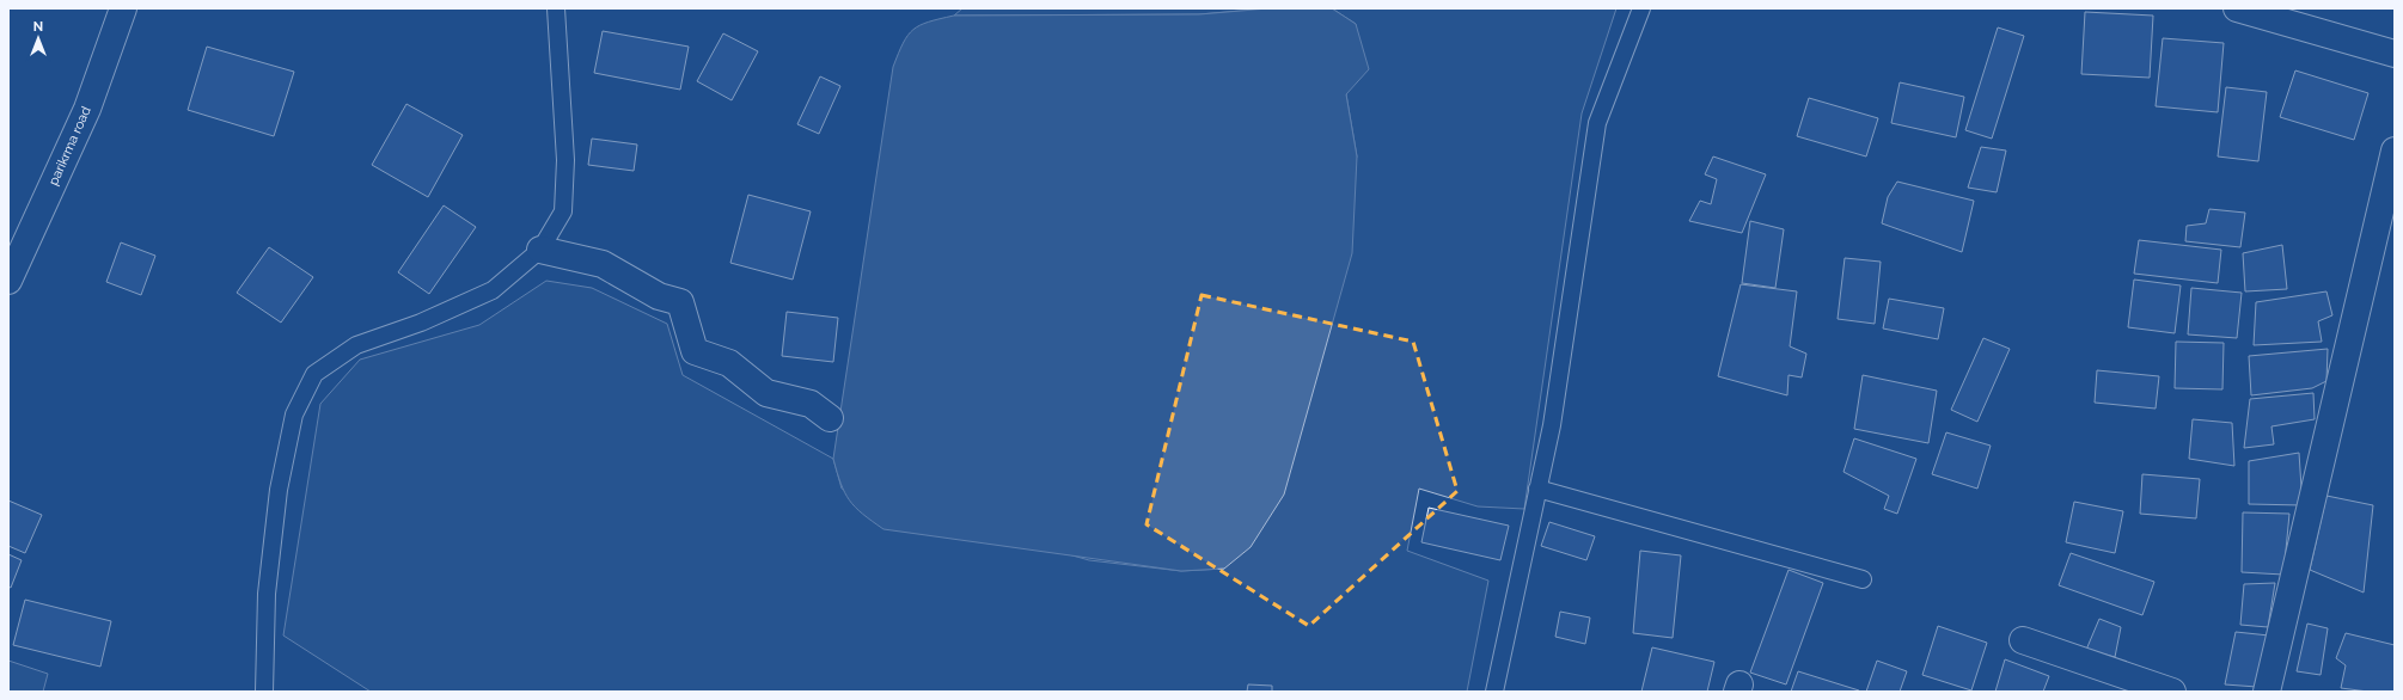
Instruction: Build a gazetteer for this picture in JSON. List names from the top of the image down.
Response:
{
  "streets": {
    "street": ["parikrma road"]
  },
  "north": "top"
}
